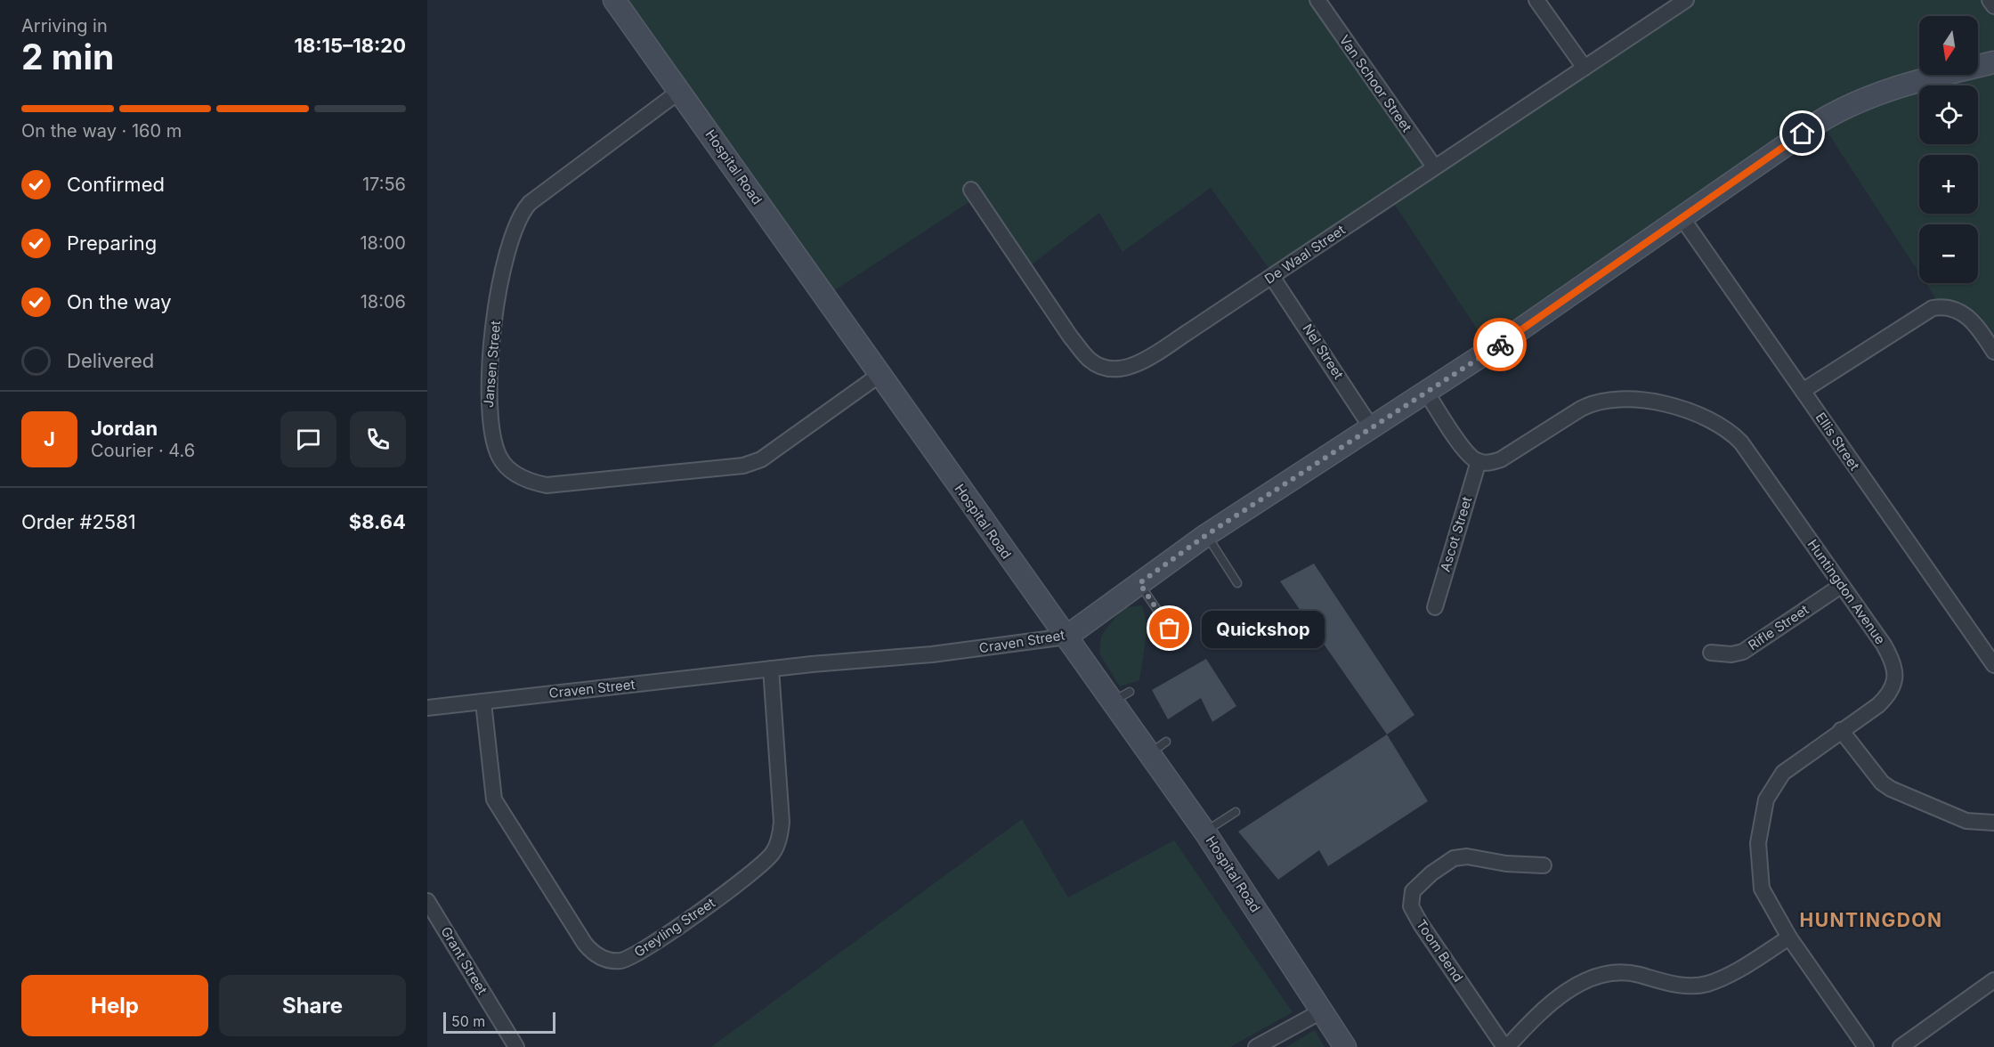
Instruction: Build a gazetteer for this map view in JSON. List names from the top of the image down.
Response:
{
  "streets": {
    "main road": ["Hospital Road", "Craven Street"],
    "street": [
      "Van Schoor Street",
      "De Waal Street",
      "Nel Street",
      "Jansen Street",
      "Ellis Street",
      "Ascot Street",
      "Huntingdon Avenue",
      "Rifle Street",
      "Greyling Street",
      "Toom Bend",
      "Grant Street"
    ]
  },
  "crossings": [
    ["Van Schoor Street", "De Waal Street"],
    ["Hospital Road", "Jansen Street"],
    ["Hospital Road", "Craven Street"],
    ["De Waal Street", "Nel Street"],
    ["Nel Street", "Craven Street"],
    ["Ellis Street", "Craven Street"],
    ["Ascot Street", "Huntingdon Avenue"],
    ["Huntingdon Avenue", "Rifle Street"],
    ["Craven Street", "Greyling Street"]
  ],
  "districts": ["HUNTINGDON"],
  "places": ["Quickshop"],
  "scale_bar": "50 m",
  "north": "bottom",
  "page": {
    "heading": ["2 min", "Arriving in", "18:15–18:20"],
    "panel": [
      "Jordan",
      "Courier · 4.6",
      "Order #2581",
      "$8.64"
    ],
    "map_buttons": ["+", "−"],
    "bar": "On the way · 160 m",
    "list": [
      ["Confirmed", "17:56"],
      ["Preparing", "18:00"],
      ["On the way", "18:06"],
      "Delivered"
    ],
    "round": "J",
    "bubble": "Quickshop",
    "buttons": ["Help", "Share"],
    "scale": "50 m"
  }
}
